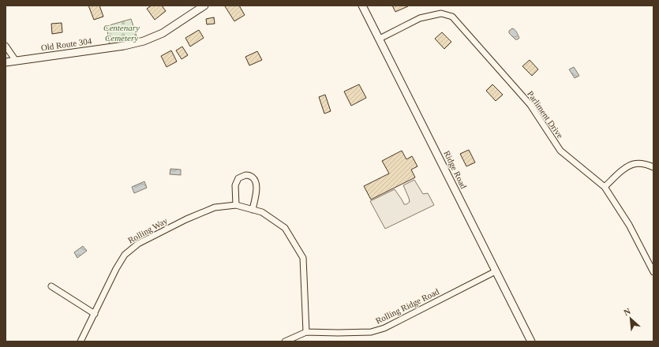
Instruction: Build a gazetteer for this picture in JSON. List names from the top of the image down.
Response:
{
  "streets": {
    "street": [
      "Old Route 304",
      "Parliment Drive",
      "Ridge Road",
      "Rolling Way",
      "Rolling Ridge Road"
    ]
  },
  "crossings": [
    ["Parliment Drive", "Ridge Road"],
    ["Ridge Road", "Rolling Ridge Road"],
    ["Rolling Way", "Rolling Ridge Road"]
  ],
  "parks": ["Centenary Cemetery"],
  "north": "top left"
}
